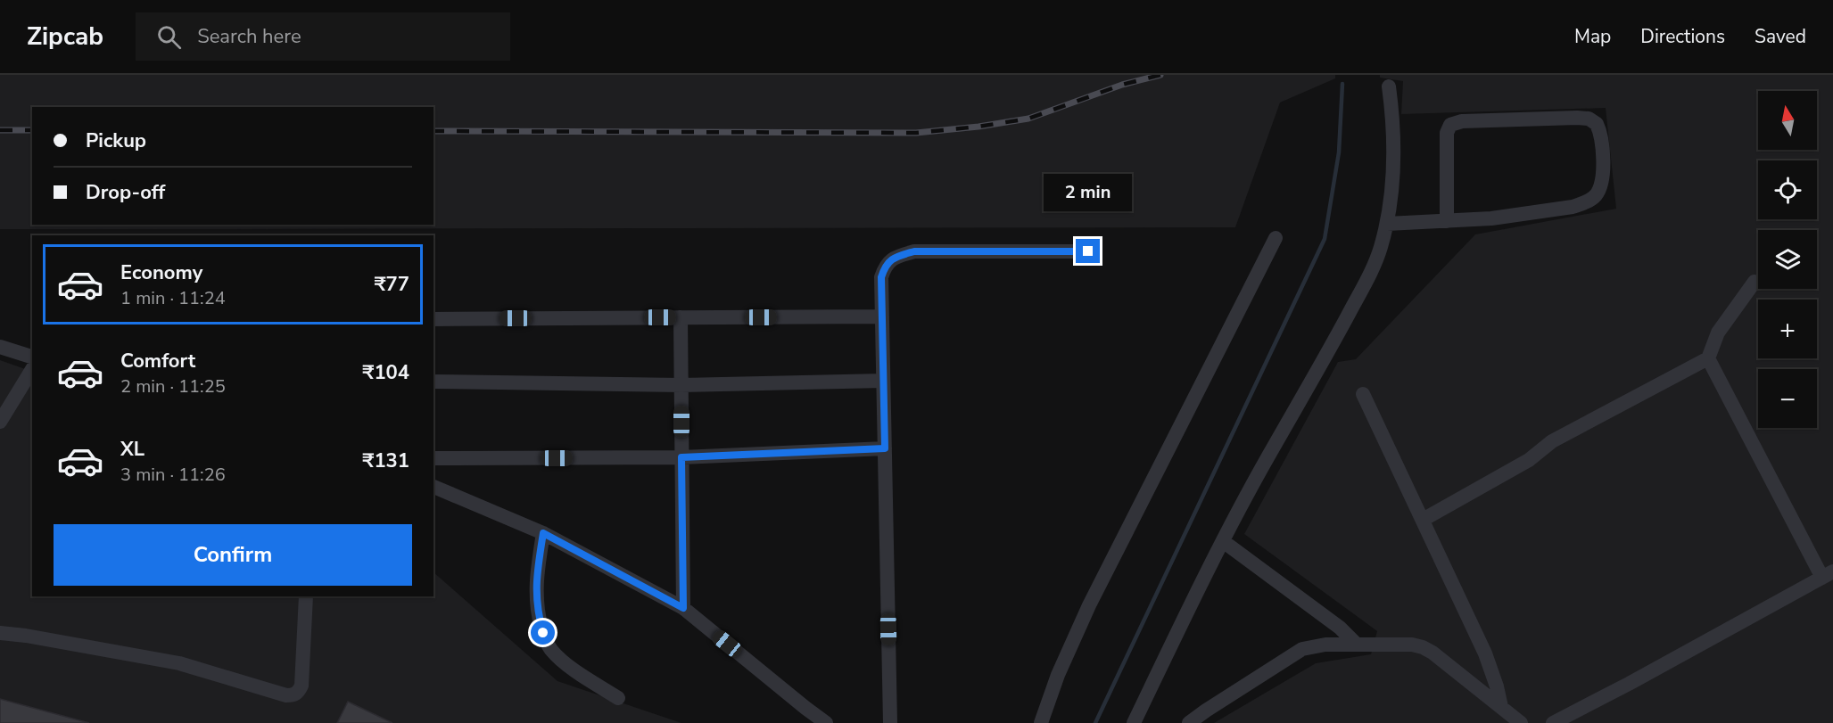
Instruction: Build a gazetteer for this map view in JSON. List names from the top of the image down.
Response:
{
  "north": "top",
  "page": {
    "header": "Zipcab",
    "search": "Search here",
    "nav": ["Map", "Directions", "Saved"],
    "map_buttons": ["+", "−"],
    "banner": ["Pickup", "Drop-off"],
    "bubble": "2 min",
    "list": [
      {
        "name": "Economy",
        "note": "1 min · 11:24",
        "value": "₹77"
      },
      {
        "name": "Comfort",
        "note": "2 min · 11:25",
        "value": "₹104"
      },
      {
        "name": "XL",
        "note": "3 min · 11:26",
        "value": "₹131"
      }
    ],
    "buttons": "Confirm"
  }
}
